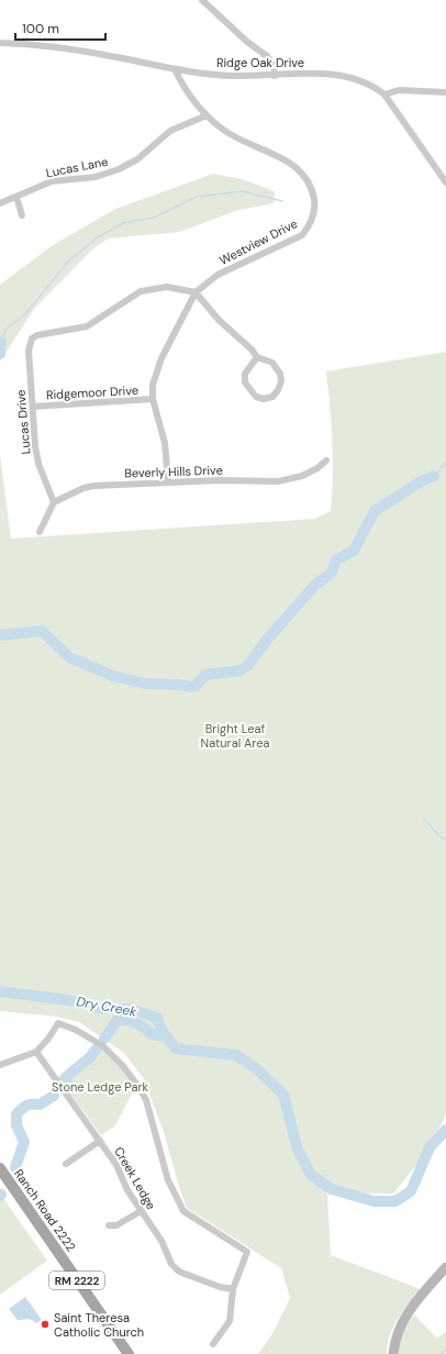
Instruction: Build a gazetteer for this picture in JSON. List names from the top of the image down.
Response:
{
  "streets": {
    "main road": ["Ranch Road 2222", "RM 2222"],
    "street": [
      "Ridge Oak Drive",
      "Lucas Lane",
      "Westview Drive",
      "Ridgemoor Drive",
      "Lucas Drive",
      "Beverly Hills Drive",
      "Creek Ledge"
    ]
  },
  "crossings": [
    ["Ridge Oak Drive", "Westview Drive"],
    ["Lucas Lane", "Westview Drive"],
    ["Westview Drive", "Ridgemoor Drive"],
    ["Westview Drive", "Lucas Drive"],
    ["Westview Drive", "Beverly Hills Drive"],
    ["Ridgemoor Drive", "Lucas Drive"],
    ["Lucas Drive", "Beverly Hills Drive"]
  ],
  "water": ["Dry Creek"],
  "parks": ["Bright Leaf Natural Area", "Stone Ledge Park"],
  "places": ["Saint Theresa Catholic Church"],
  "scale_bar": "100 m"
}
